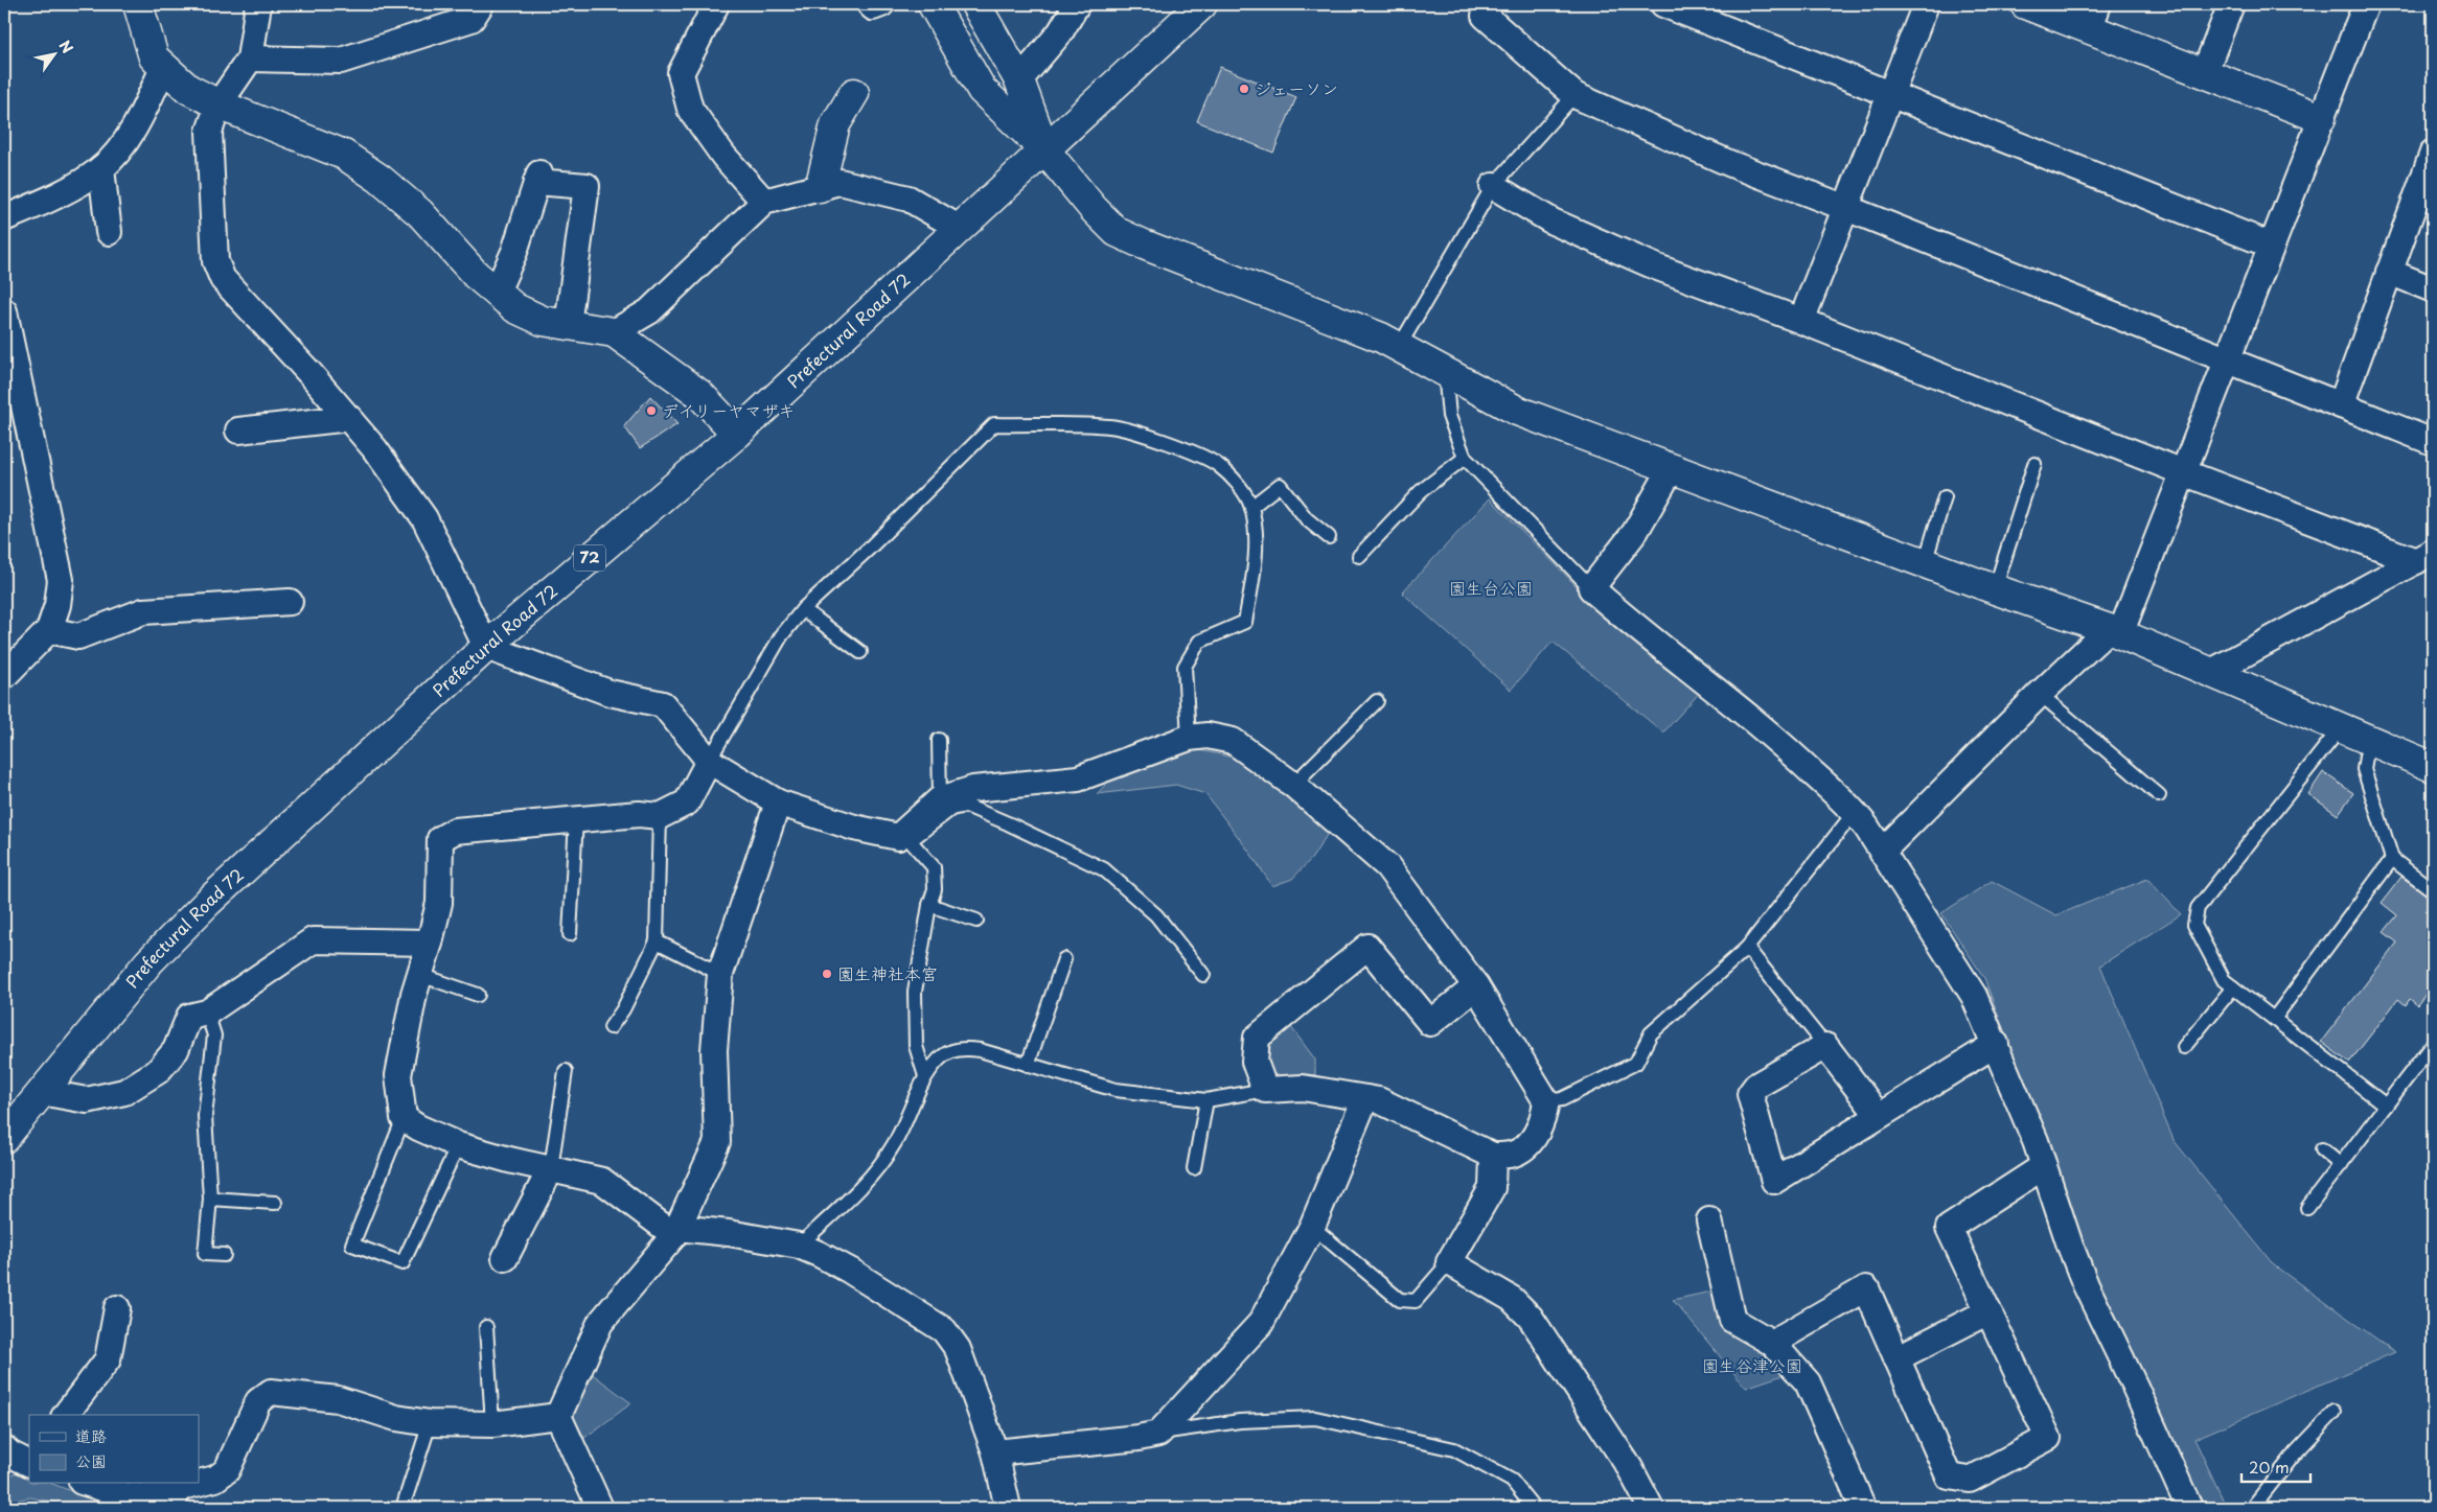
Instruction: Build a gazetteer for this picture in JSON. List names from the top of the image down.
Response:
{
  "streets": {
    "street": ["Prefectural Road 72", "72"]
  },
  "parks": ["園生台公園", "園生谷津公園"],
  "places": ["ジェーソン", "デイリーヤマザキ", "園生神社本宮"],
  "legend": ["道路", "公園"],
  "scale_bar": "20 m",
  "north": "top right"
}
